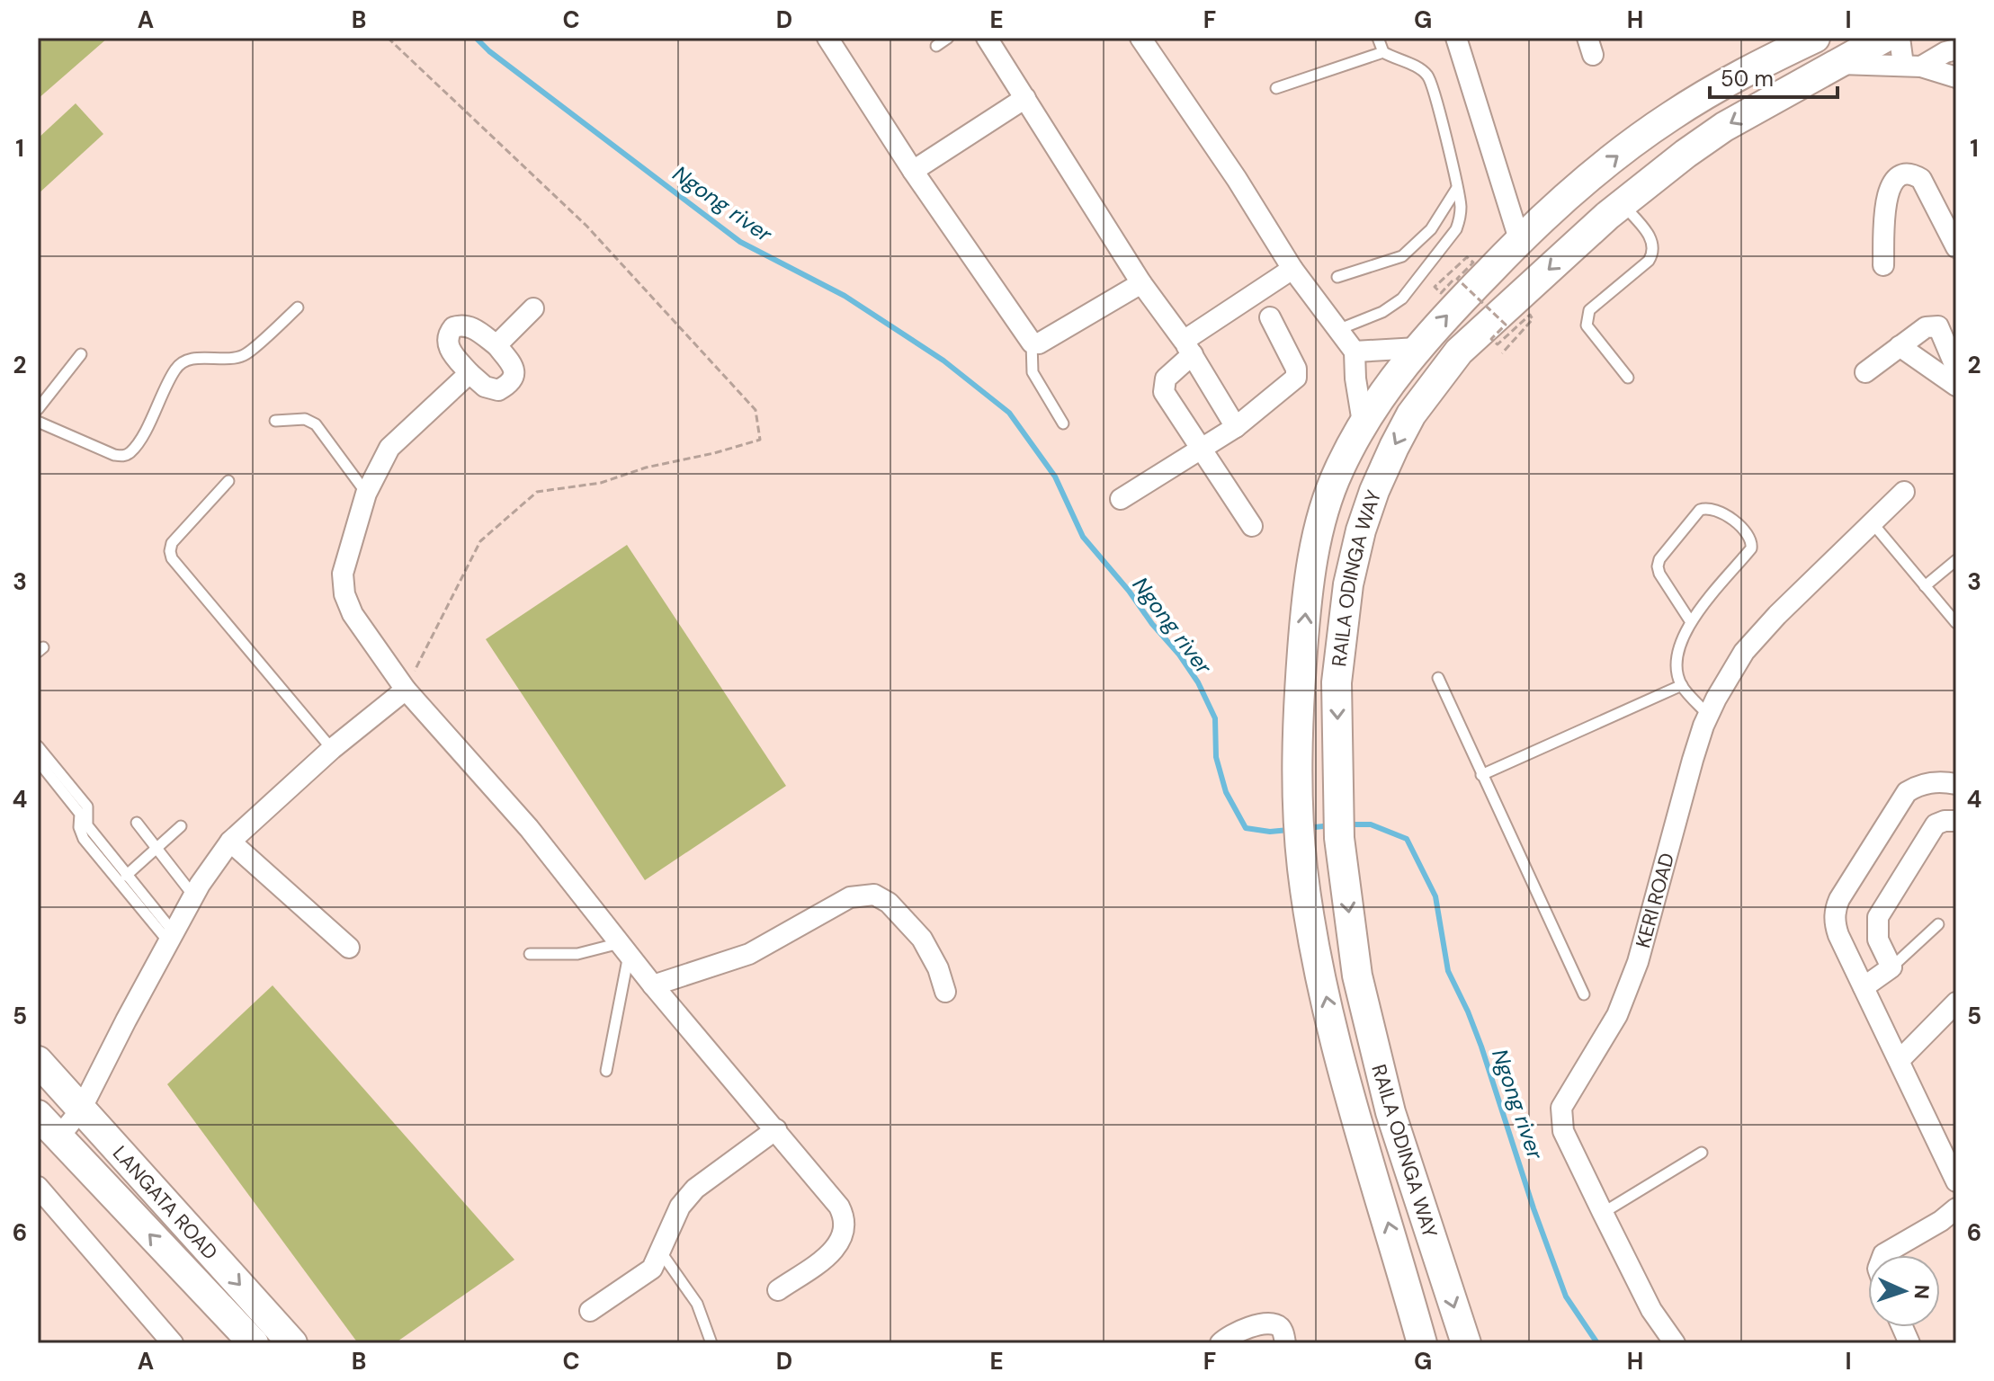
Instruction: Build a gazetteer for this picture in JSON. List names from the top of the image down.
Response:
{
  "streets": {
    "main road": ["RAILA ODINGA WAY", "LANGATA ROAD"],
    "street": ["KERI ROAD"]
  },
  "water": ["Ngong river"],
  "scale_bar": "50 m",
  "north": "right",
  "grid": {
    "columns": [
      "A",
      "B",
      "C",
      "D",
      "E",
      "F",
      "G",
      "H",
      "I"
    ],
    "rows": [
      "1",
      "2",
      "3",
      "4",
      "5",
      "6"
    ]
  }
}
